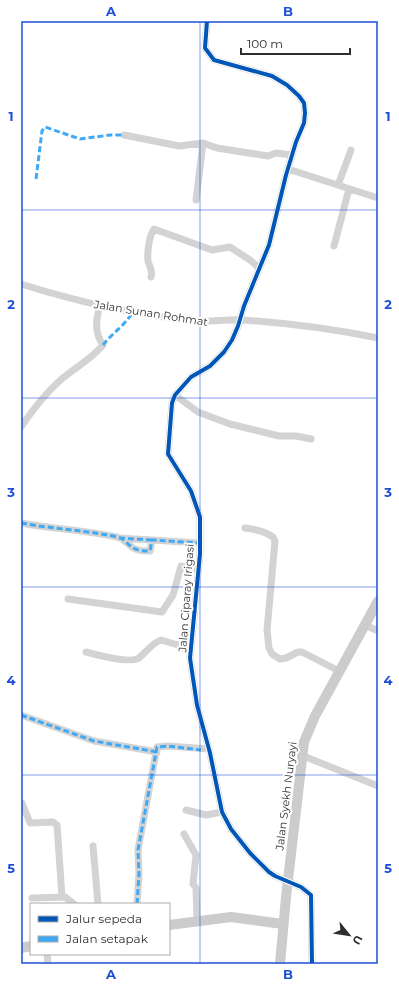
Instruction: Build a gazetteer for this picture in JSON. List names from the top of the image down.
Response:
{
  "streets": {
    "main road": ["Jalan Syekh Nuryayi"],
    "street": ["Jalan Sunan Rohmat", "Jalan Ciparay Irigasi"]
  },
  "crossings": [
    ["Jalan Ciparay Irigasi", "Jalan Syekh Nuryayi"]
  ],
  "legend": ["Jalur sepeda", "Jalan setapak"],
  "scale_bar": "100 m",
  "north": "bottom right",
  "grid": {
    "columns": ["A", "B"],
    "rows": [
      "1",
      "2",
      "3",
      "4",
      "5"
    ]
  }
}
